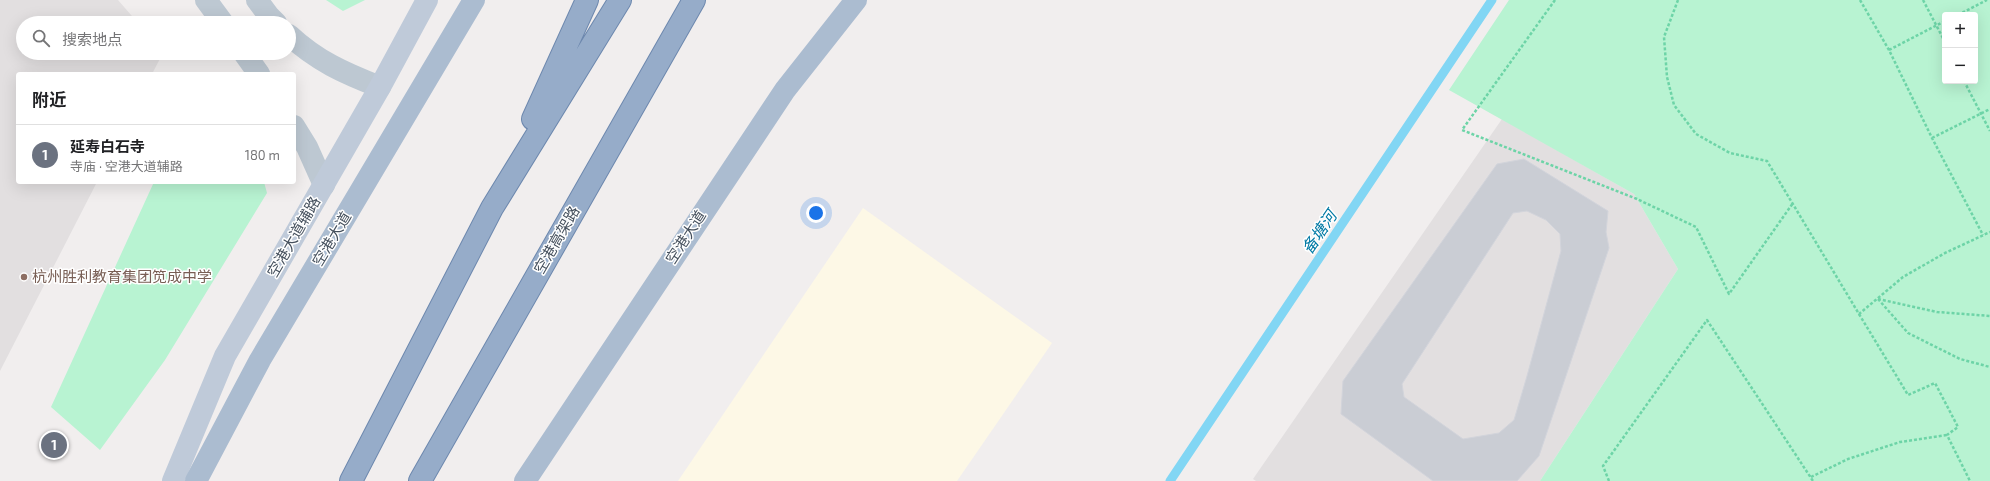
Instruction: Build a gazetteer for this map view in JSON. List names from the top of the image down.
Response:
{
  "streets": {
    "highway": ["空港高架路"],
    "main road": ["空港大道辅路", "空港大道"]
  },
  "water": ["备塘河"],
  "places": ["杭州胜利教育集团笕成中学"],
  "page": {
    "map_buttons": ["+", "−"],
    "search": "搜索地点",
    "heading": "附近",
    "list": [
      {
        "mark": "1",
        "name": "延寿白石寺",
        "note": "寺庙 · 空港大道辅路",
        "value": "180 m"
      }
    ],
    "pins": "1"
  }
}
